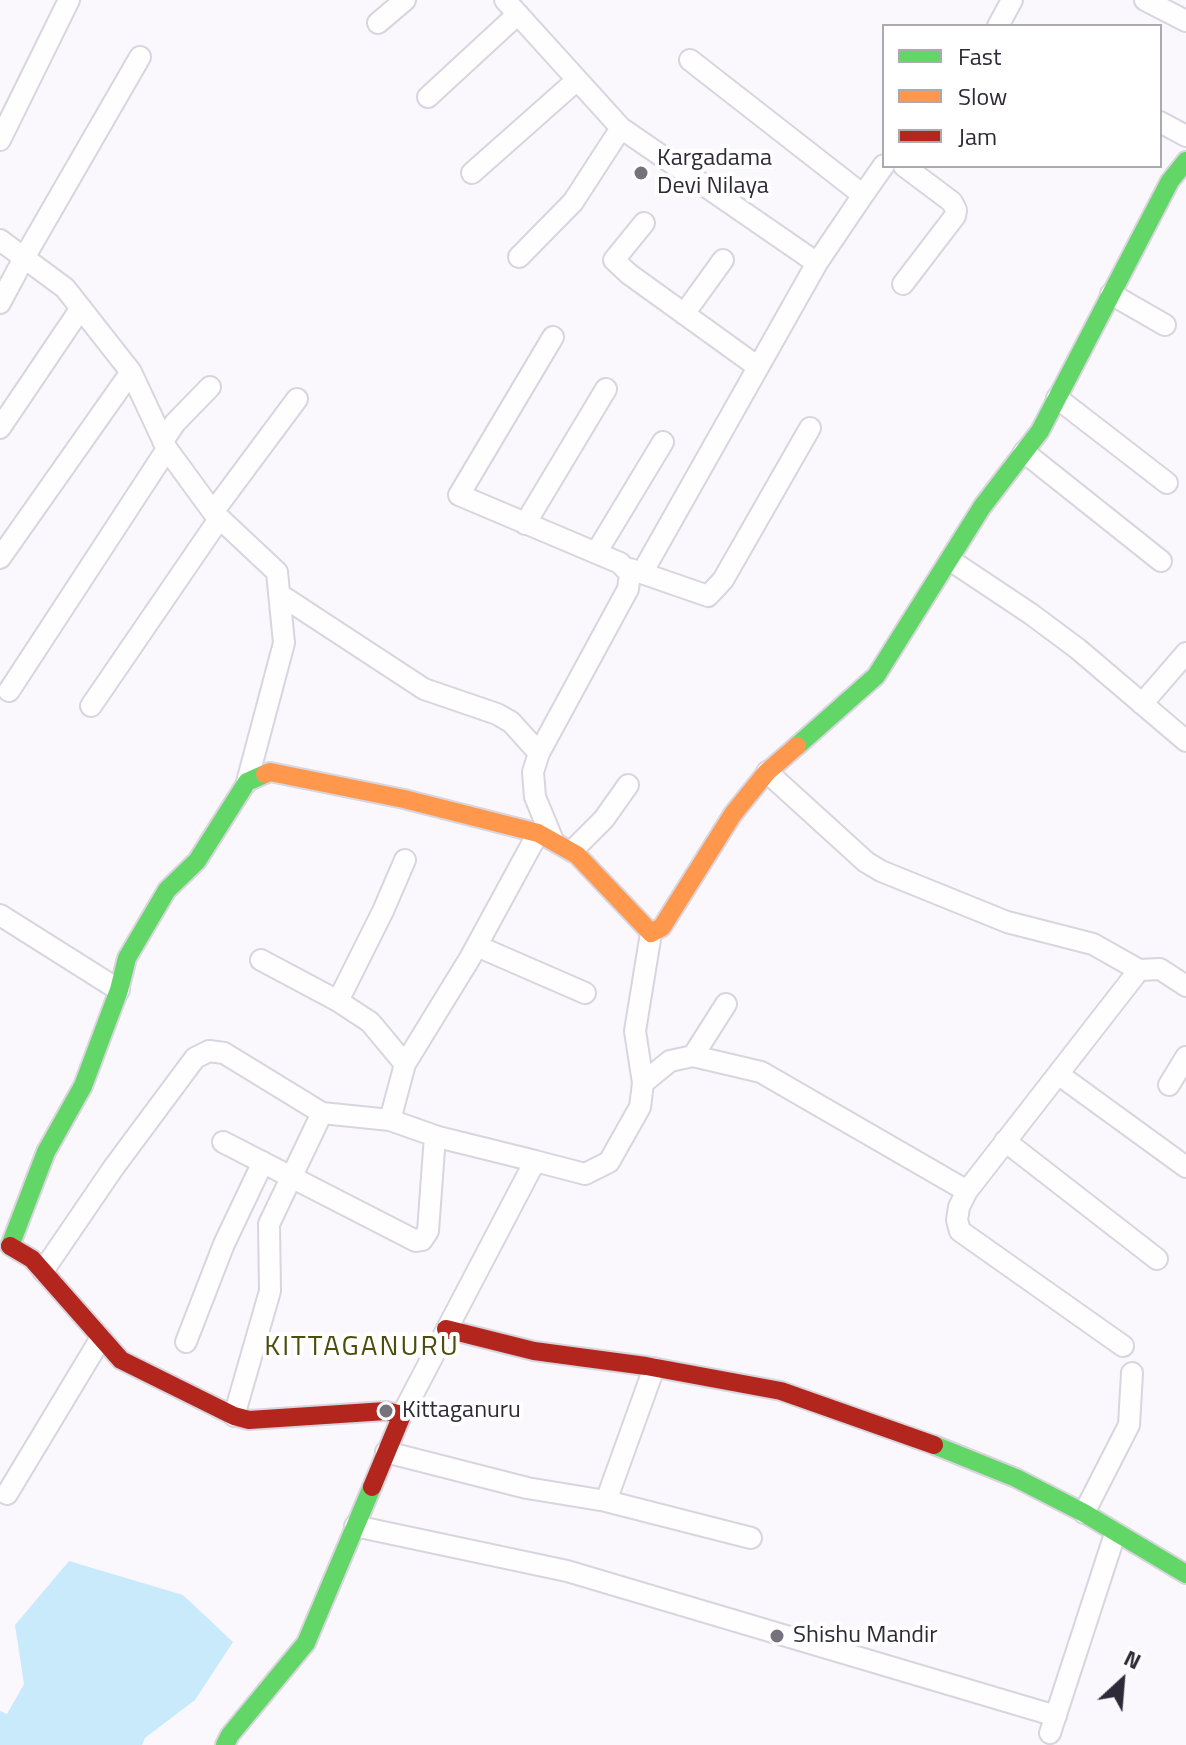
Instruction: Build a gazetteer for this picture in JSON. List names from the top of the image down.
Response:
{
  "districts": ["KITTAGANURU"],
  "places": ["Kargadama Devi Nilaya", "Kittaganuru", "Shishu Mandir"],
  "legend": ["Fast", "Slow", "Jam"],
  "north": "top right"
}
